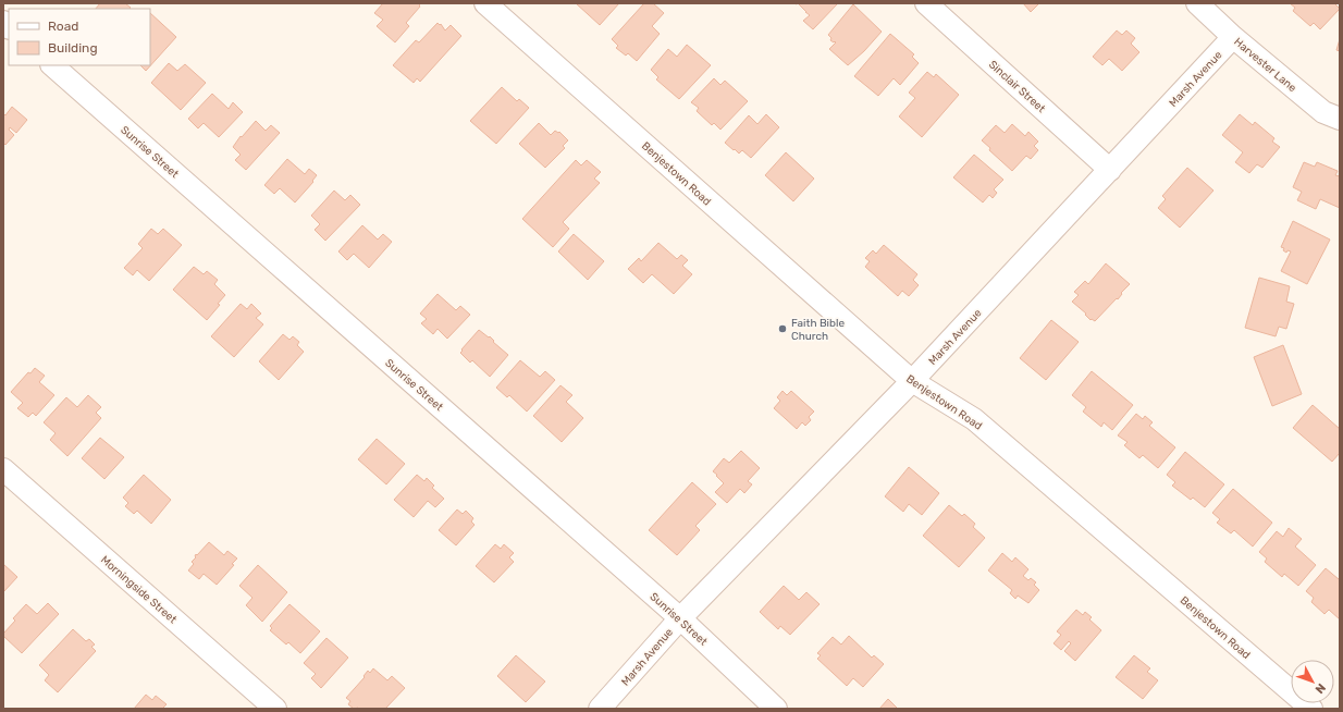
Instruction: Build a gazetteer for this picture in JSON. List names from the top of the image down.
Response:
{
  "streets": {
    "street": [
      "Harvester Lane",
      "Marsh Avenue",
      "Sinclair Street",
      "Sunrise Street",
      "Benjestown Road",
      "Morningside Street"
    ]
  },
  "crossings": [
    ["Harvester Lane", "Marsh Avenue"],
    ["Marsh Avenue", "Sinclair Street"],
    ["Marsh Avenue", "Sunrise Street"],
    ["Marsh Avenue", "Benjestown Road"]
  ],
  "places": ["Faith Bible Church"],
  "legend": ["Road", "Building"],
  "north": "bottom right"
}
